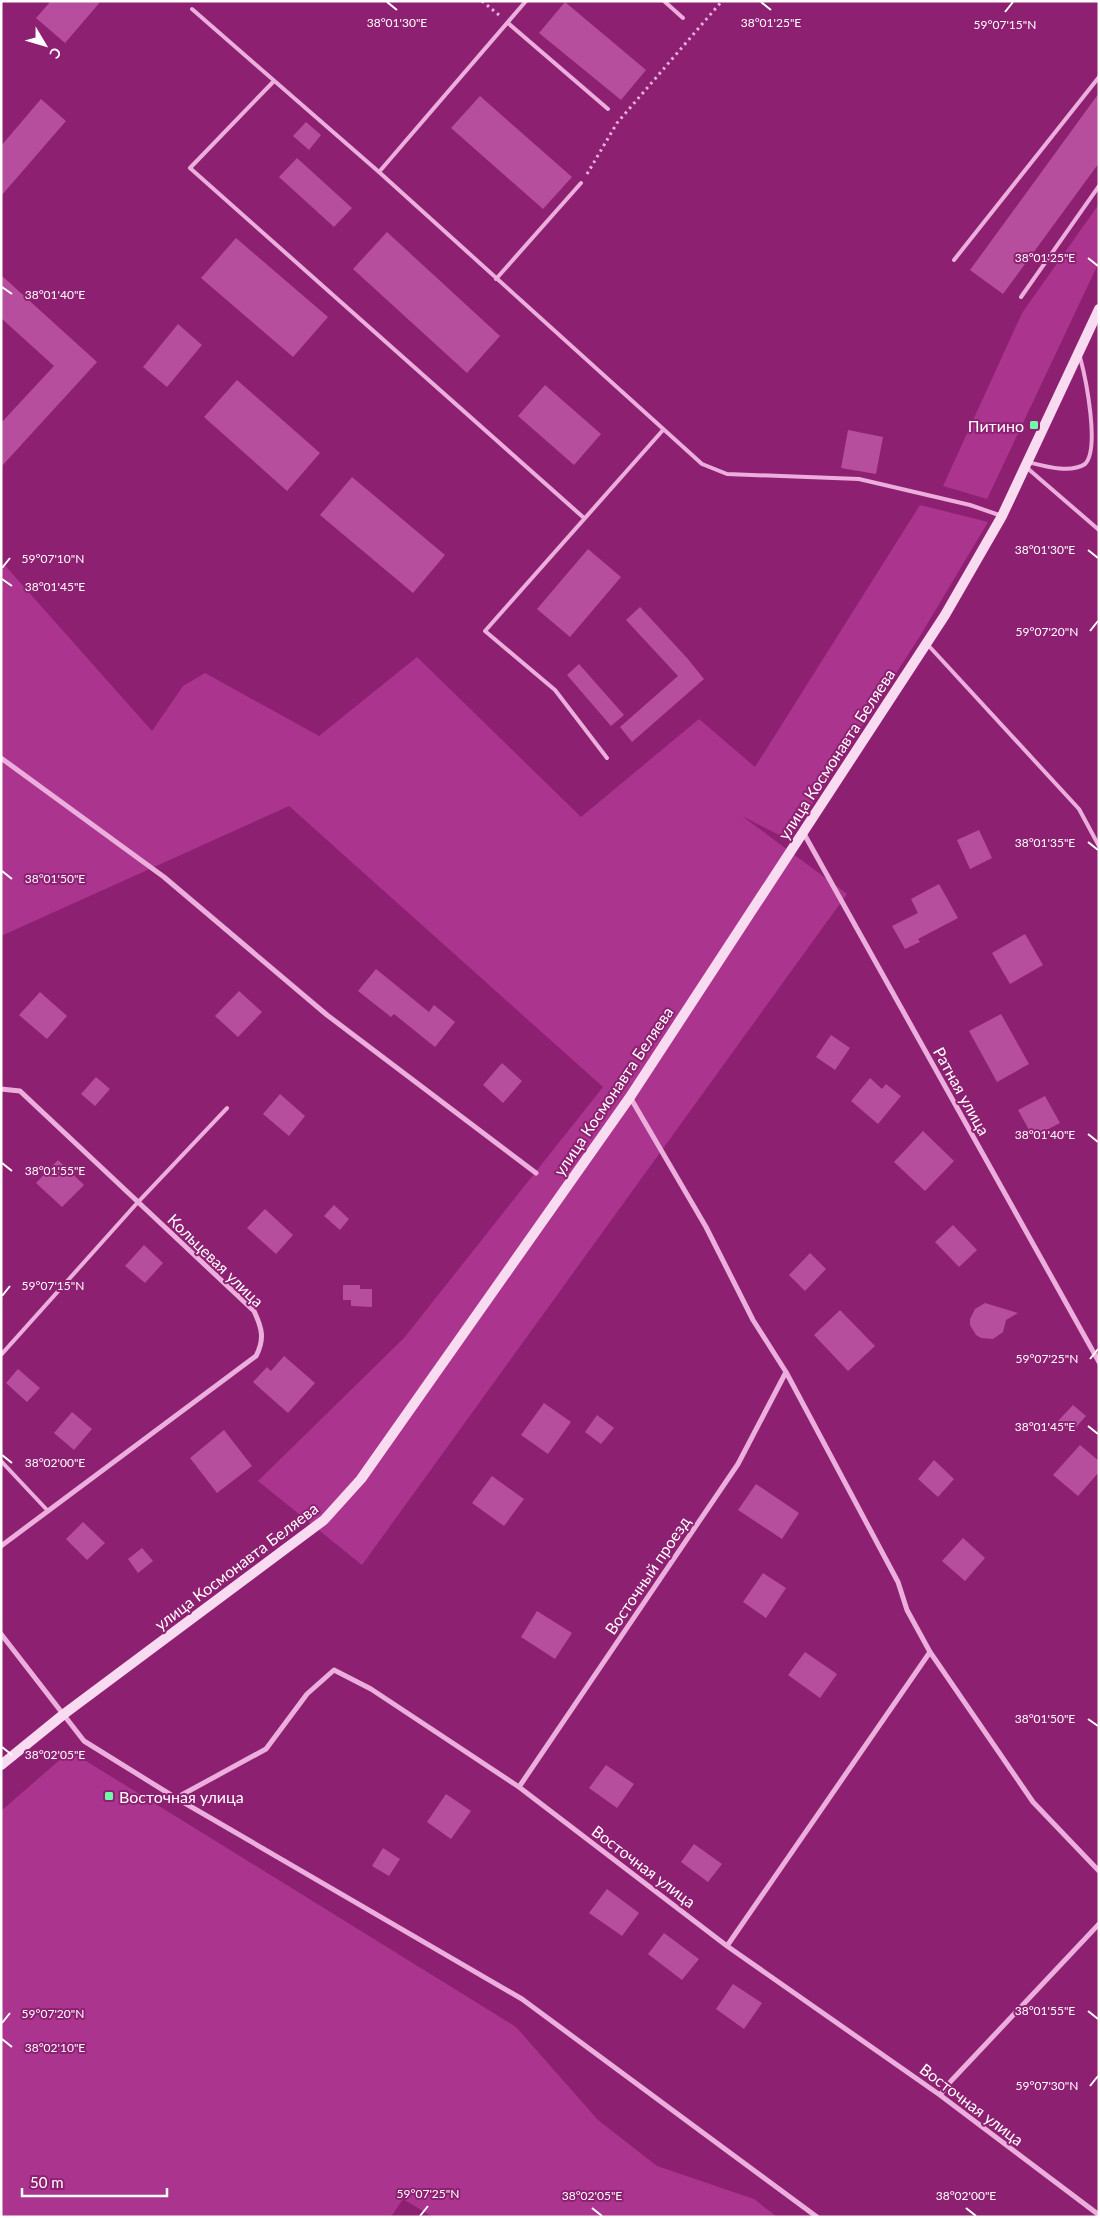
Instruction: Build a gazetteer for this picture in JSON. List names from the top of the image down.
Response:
{
  "streets": {
    "street": [
      "улица Космонавта Беляева",
      "Ратная улица",
      "Кольцевая улица",
      "Восточный проезд",
      "Восточная улица"
    ]
  },
  "crossings": [
    ["улица Космонавта Беляева", "Ратная улица"],
    ["Восточный проезд", "Восточная улица"]
  ],
  "places": {
    "transit": ["Питино", "Восточная улица"]
  },
  "scale_bar": "50 m",
  "north": "bottom right",
  "coordinates": [
    "38°01'30\"E",
    "38°01'25\"E",
    "59°07'15\"N",
    "38°01'40\"E",
    "59°07'10\"N",
    "38°01'45\"E",
    "59°07'20\"N",
    "38°01'35\"E",
    "38°01'50\"E",
    "38°01'55\"E",
    "59°07'25\"N",
    "38°02'00\"E",
    "38°02'05\"E",
    "38°02'10\"E",
    "59°07'30\"N"
  ]
}
